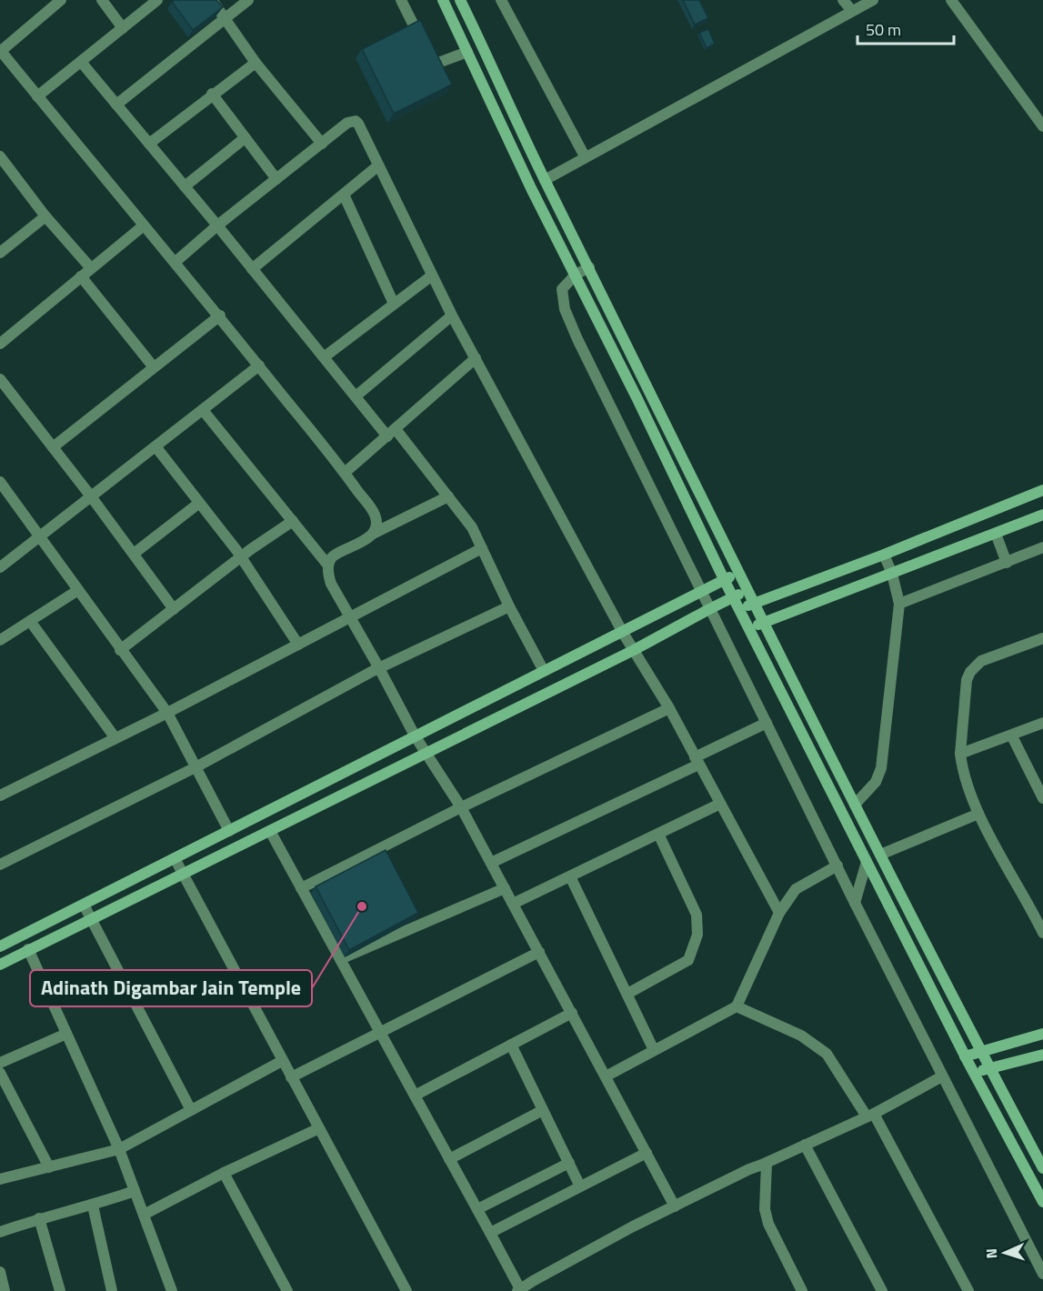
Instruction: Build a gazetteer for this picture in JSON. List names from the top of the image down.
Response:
{
  "places": ["Adinath Digambar Jain Temple"],
  "scale_bar": "50 m",
  "north": "left"
}
